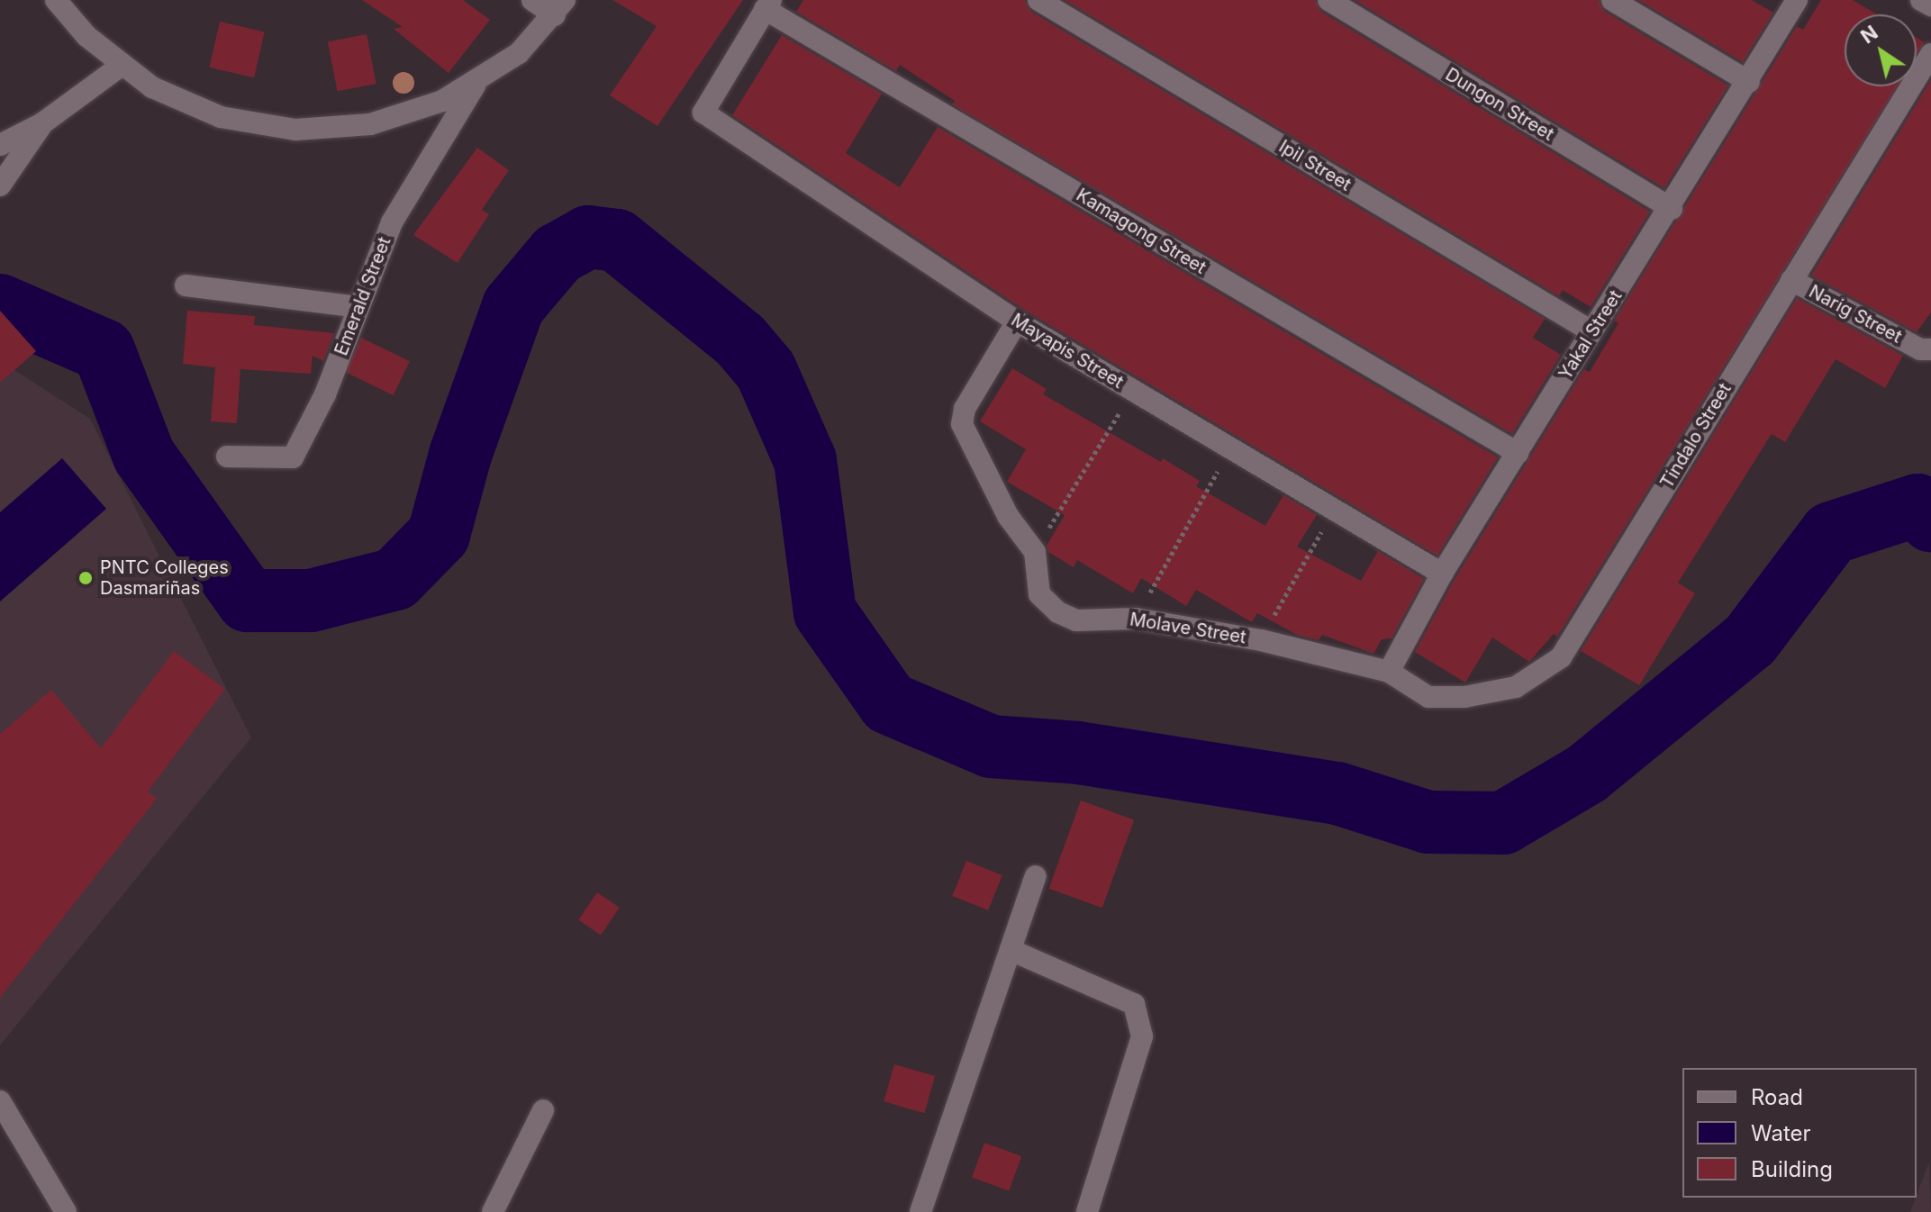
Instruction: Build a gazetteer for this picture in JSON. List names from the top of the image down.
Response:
{
  "streets": {
    "street": [
      "Dungon Street",
      "Ipil Street",
      "Kamagong Street",
      "Emerald Street",
      "Narig Street",
      "Yakal Street",
      "Mayapis Street",
      "Tindalo Street",
      "Molave Street"
    ]
  },
  "crossings": [
    ["Dungon Street", "Yakal Street"],
    ["Ipil Street", "Yakal Street"],
    ["Kamagong Street", "Yakal Street"],
    ["Kamagong Street", "Mayapis Street"],
    ["Narig Street", "Tindalo Street"],
    ["Yakal Street", "Mayapis Street"],
    ["Yakal Street", "Tindalo Street"],
    ["Yakal Street", "Molave Street"],
    ["Tindalo Street", "Molave Street"]
  ],
  "places": ["PNTC Colleges Dasmariñas"],
  "legend": ["Road", "Water", "Building"],
  "north": "top left"
}
